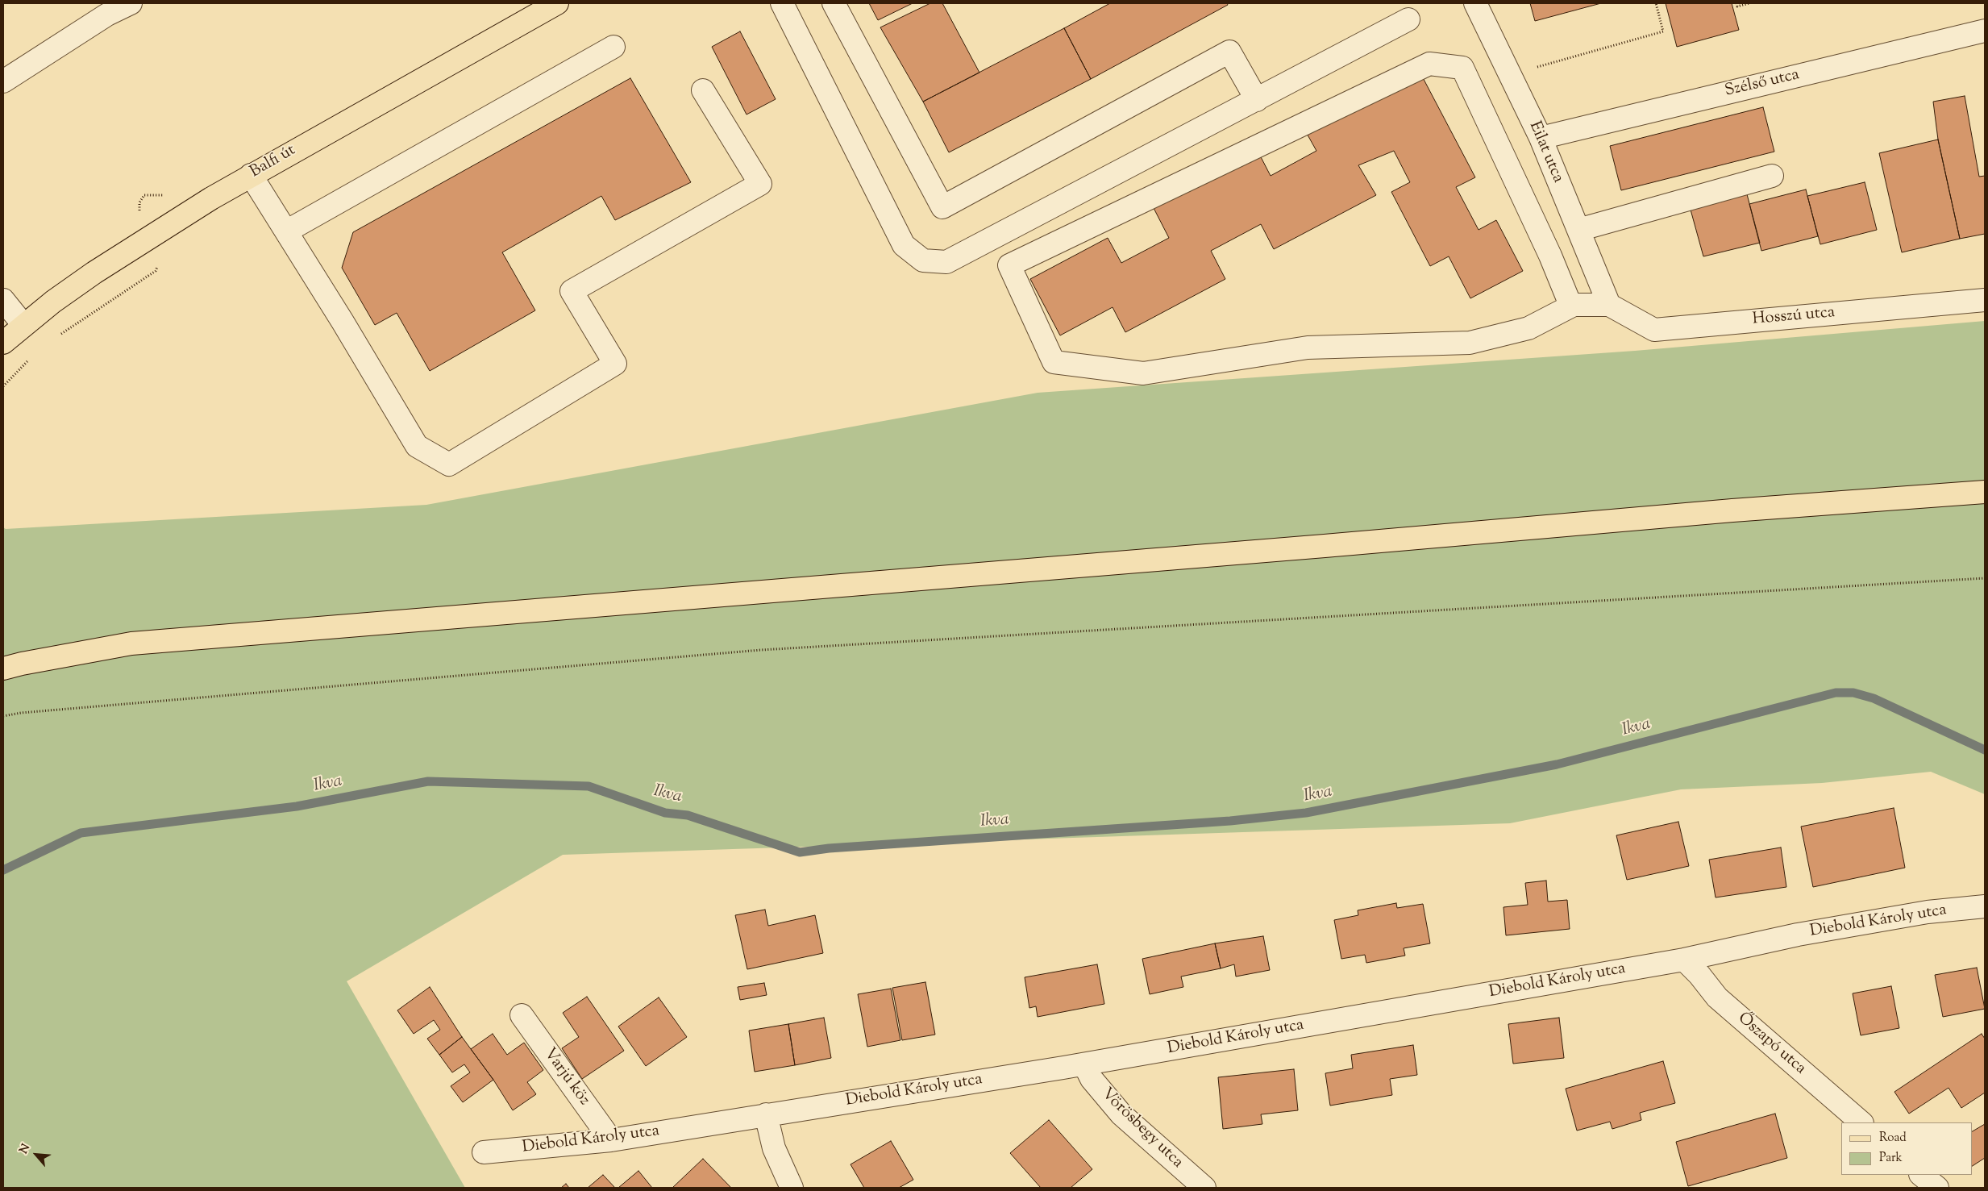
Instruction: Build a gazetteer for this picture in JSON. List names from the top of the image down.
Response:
{
  "streets": {
    "main road": ["Balfi út"],
    "street": [
      "Szélső utca",
      "Eilat utca",
      "Hosszú utca",
      "Diebold Károly utca",
      "Őszapó utca",
      "Varjú köz",
      "Vörösbegy utca"
    ]
  },
  "crossings": [
    ["Szélső utca", "Eilat utca"],
    ["Eilat utca", "Hosszú utca"],
    ["Diebold Károly utca", "Őszapó utca"],
    ["Diebold Károly utca", "Varjú köz"],
    ["Diebold Károly utca", "Vörösbegy utca"]
  ],
  "water": ["Ikva"],
  "legend": ["Road", "Park"],
  "north": "top left"
}
